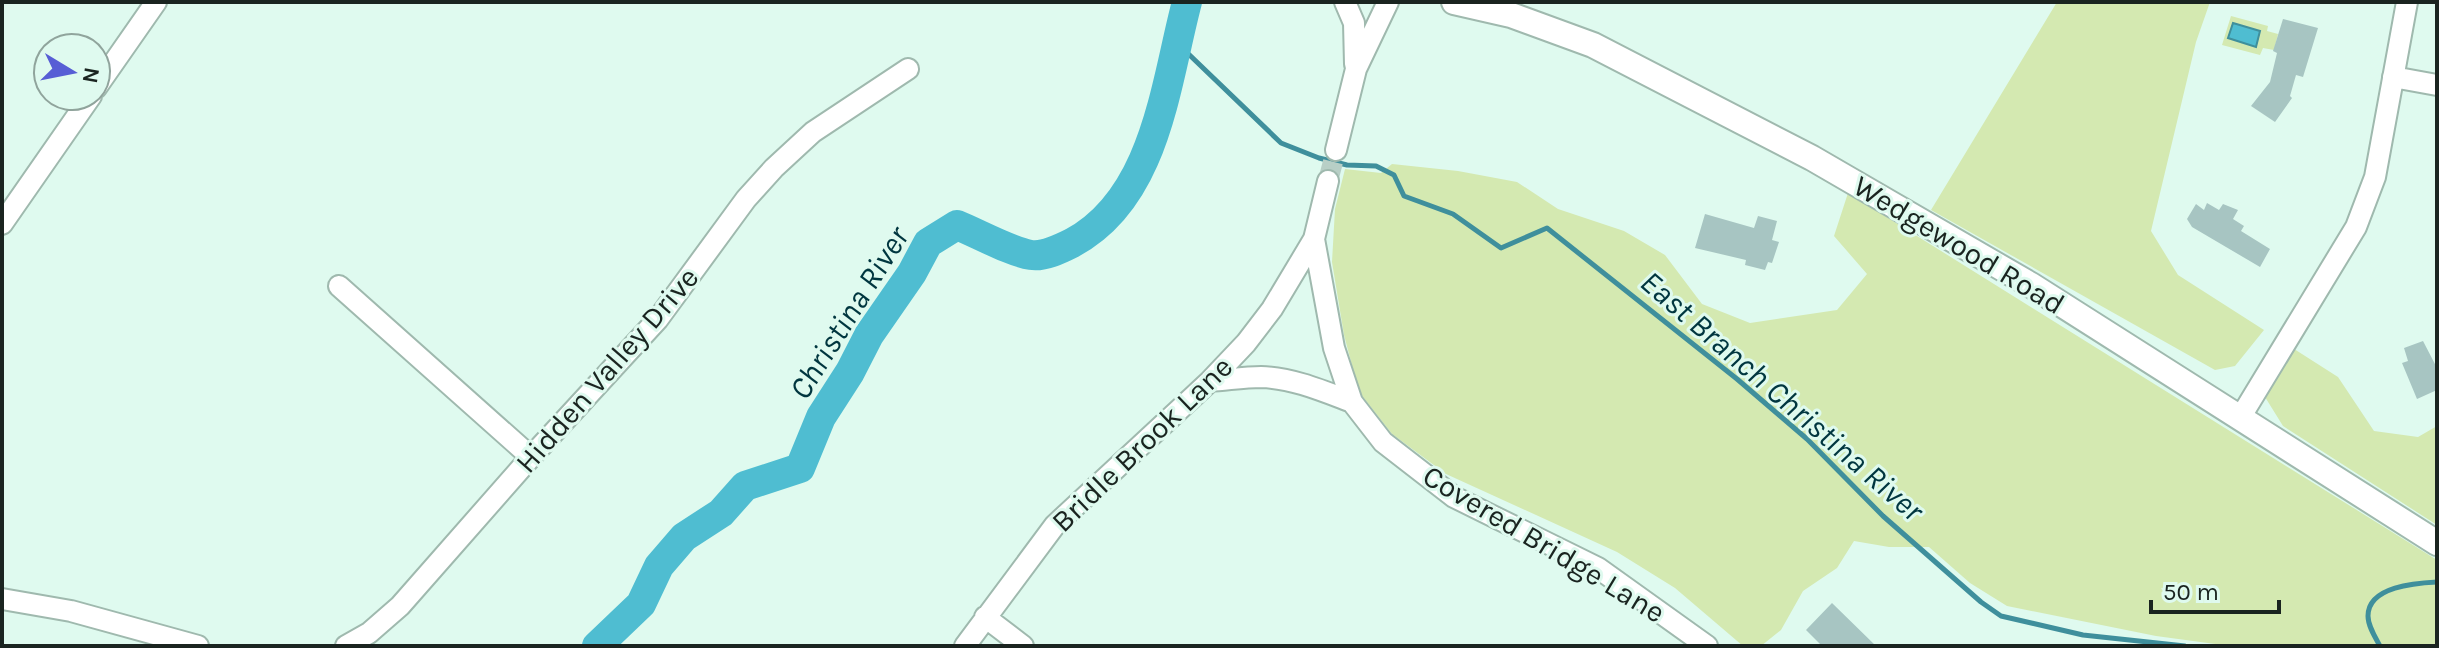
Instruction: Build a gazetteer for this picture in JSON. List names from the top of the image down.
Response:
{
  "streets": {
    "street": [
      "Wedgewood Road",
      "Hidden Valley Drive",
      "Bridle Brook Lane",
      "Covered Bridge Lane"
    ]
  },
  "crossings": [
    ["Bridle Brook Lane", "Covered Bridge Lane"]
  ],
  "water": ["Christina River", "East Branch Christina River"],
  "scale_bar": "50 m",
  "north": "right"
}
